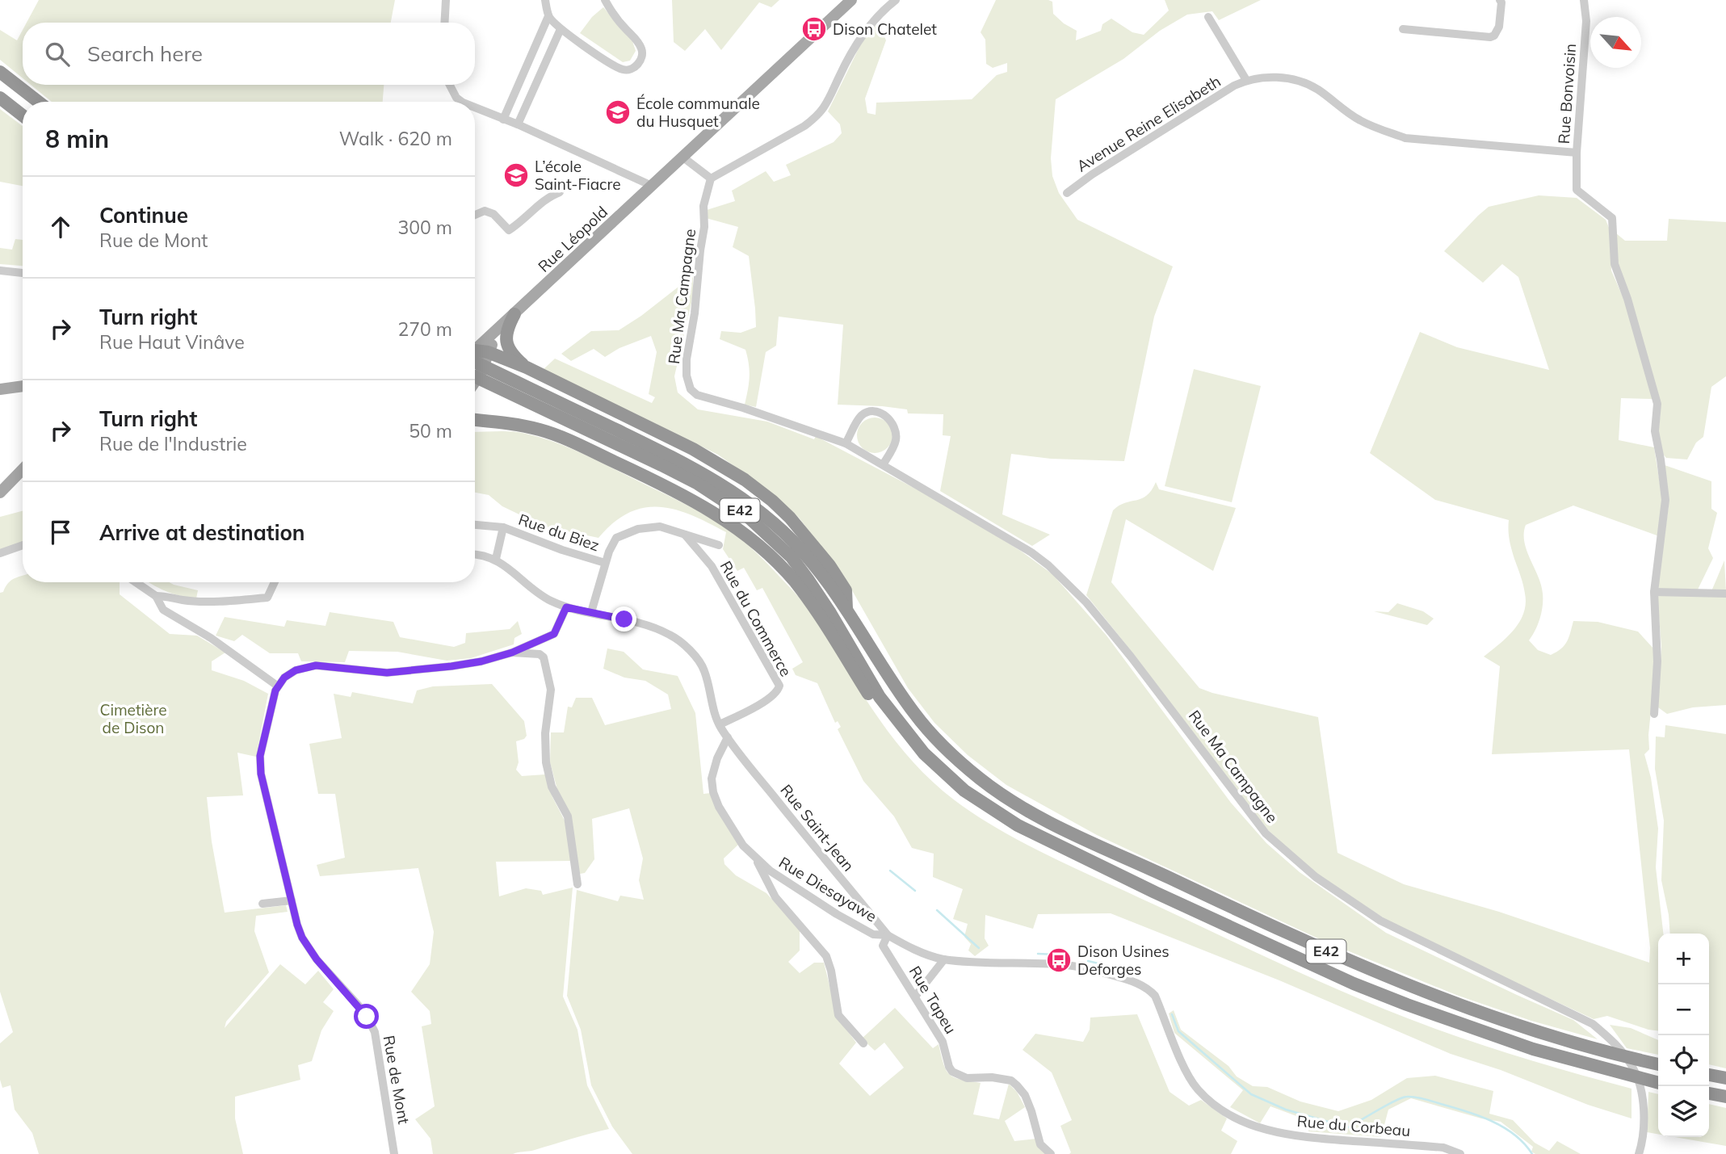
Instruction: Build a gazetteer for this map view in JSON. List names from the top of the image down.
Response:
{
  "streets": {
    "highway": ["E42"],
    "main road": ["Rue Léopold"],
    "street": [
      "Rue Bonvoisin",
      "Avenue Reine Elisabeth",
      "Rue Ma Campagne",
      "Rue du Biez",
      "Rue du Commerce",
      "Rue Saint-Jean",
      "Rue Diesayawe",
      "Rue Tapeu",
      "Rue de Mont",
      "Rue du Corbeau"
    ]
  },
  "crossings": [
    ["Rue Bonvoisin", "Avenue Reine Elisabeth"],
    ["Rue Léopold", "E42"],
    ["Rue du Biez", "Rue Saint-Jean"],
    ["Rue du Commerce", "Rue Saint-Jean"],
    ["Rue Saint-Jean", "Rue Diesayawe"],
    ["Rue Saint-Jean", "Rue Tapeu"],
    ["Rue Saint-Jean", "Rue du Corbeau"],
    ["Rue Diesayawe", "Rue Tapeu"],
    ["Rue Diesayawe", "Rue du Corbeau"],
    ["Rue Tapeu", "Rue du Corbeau"]
  ],
  "parks": ["Cimetière de Dison"],
  "places": {
    "bus stop": ["Dison Chatelet", "Dison Usines Deforges"],
    "school or university": ["École communale du Husquet", "L’école Saint-Fiacre"]
  },
  "north": "bottom right",
  "page": {
    "search": "Search here",
    "heading": ["8 min", "Walk · 620 m"],
    "list": [
      ["Continue", "Rue de Mont", "300 m"],
      ["Turn right", "Rue Haut Vinâve", "270 m"],
      ["Turn right", "Rue de l'Industrie", "50 m"],
      "Arrive at destination"
    ],
    "map_buttons": ["+", "−"]
  }
}
